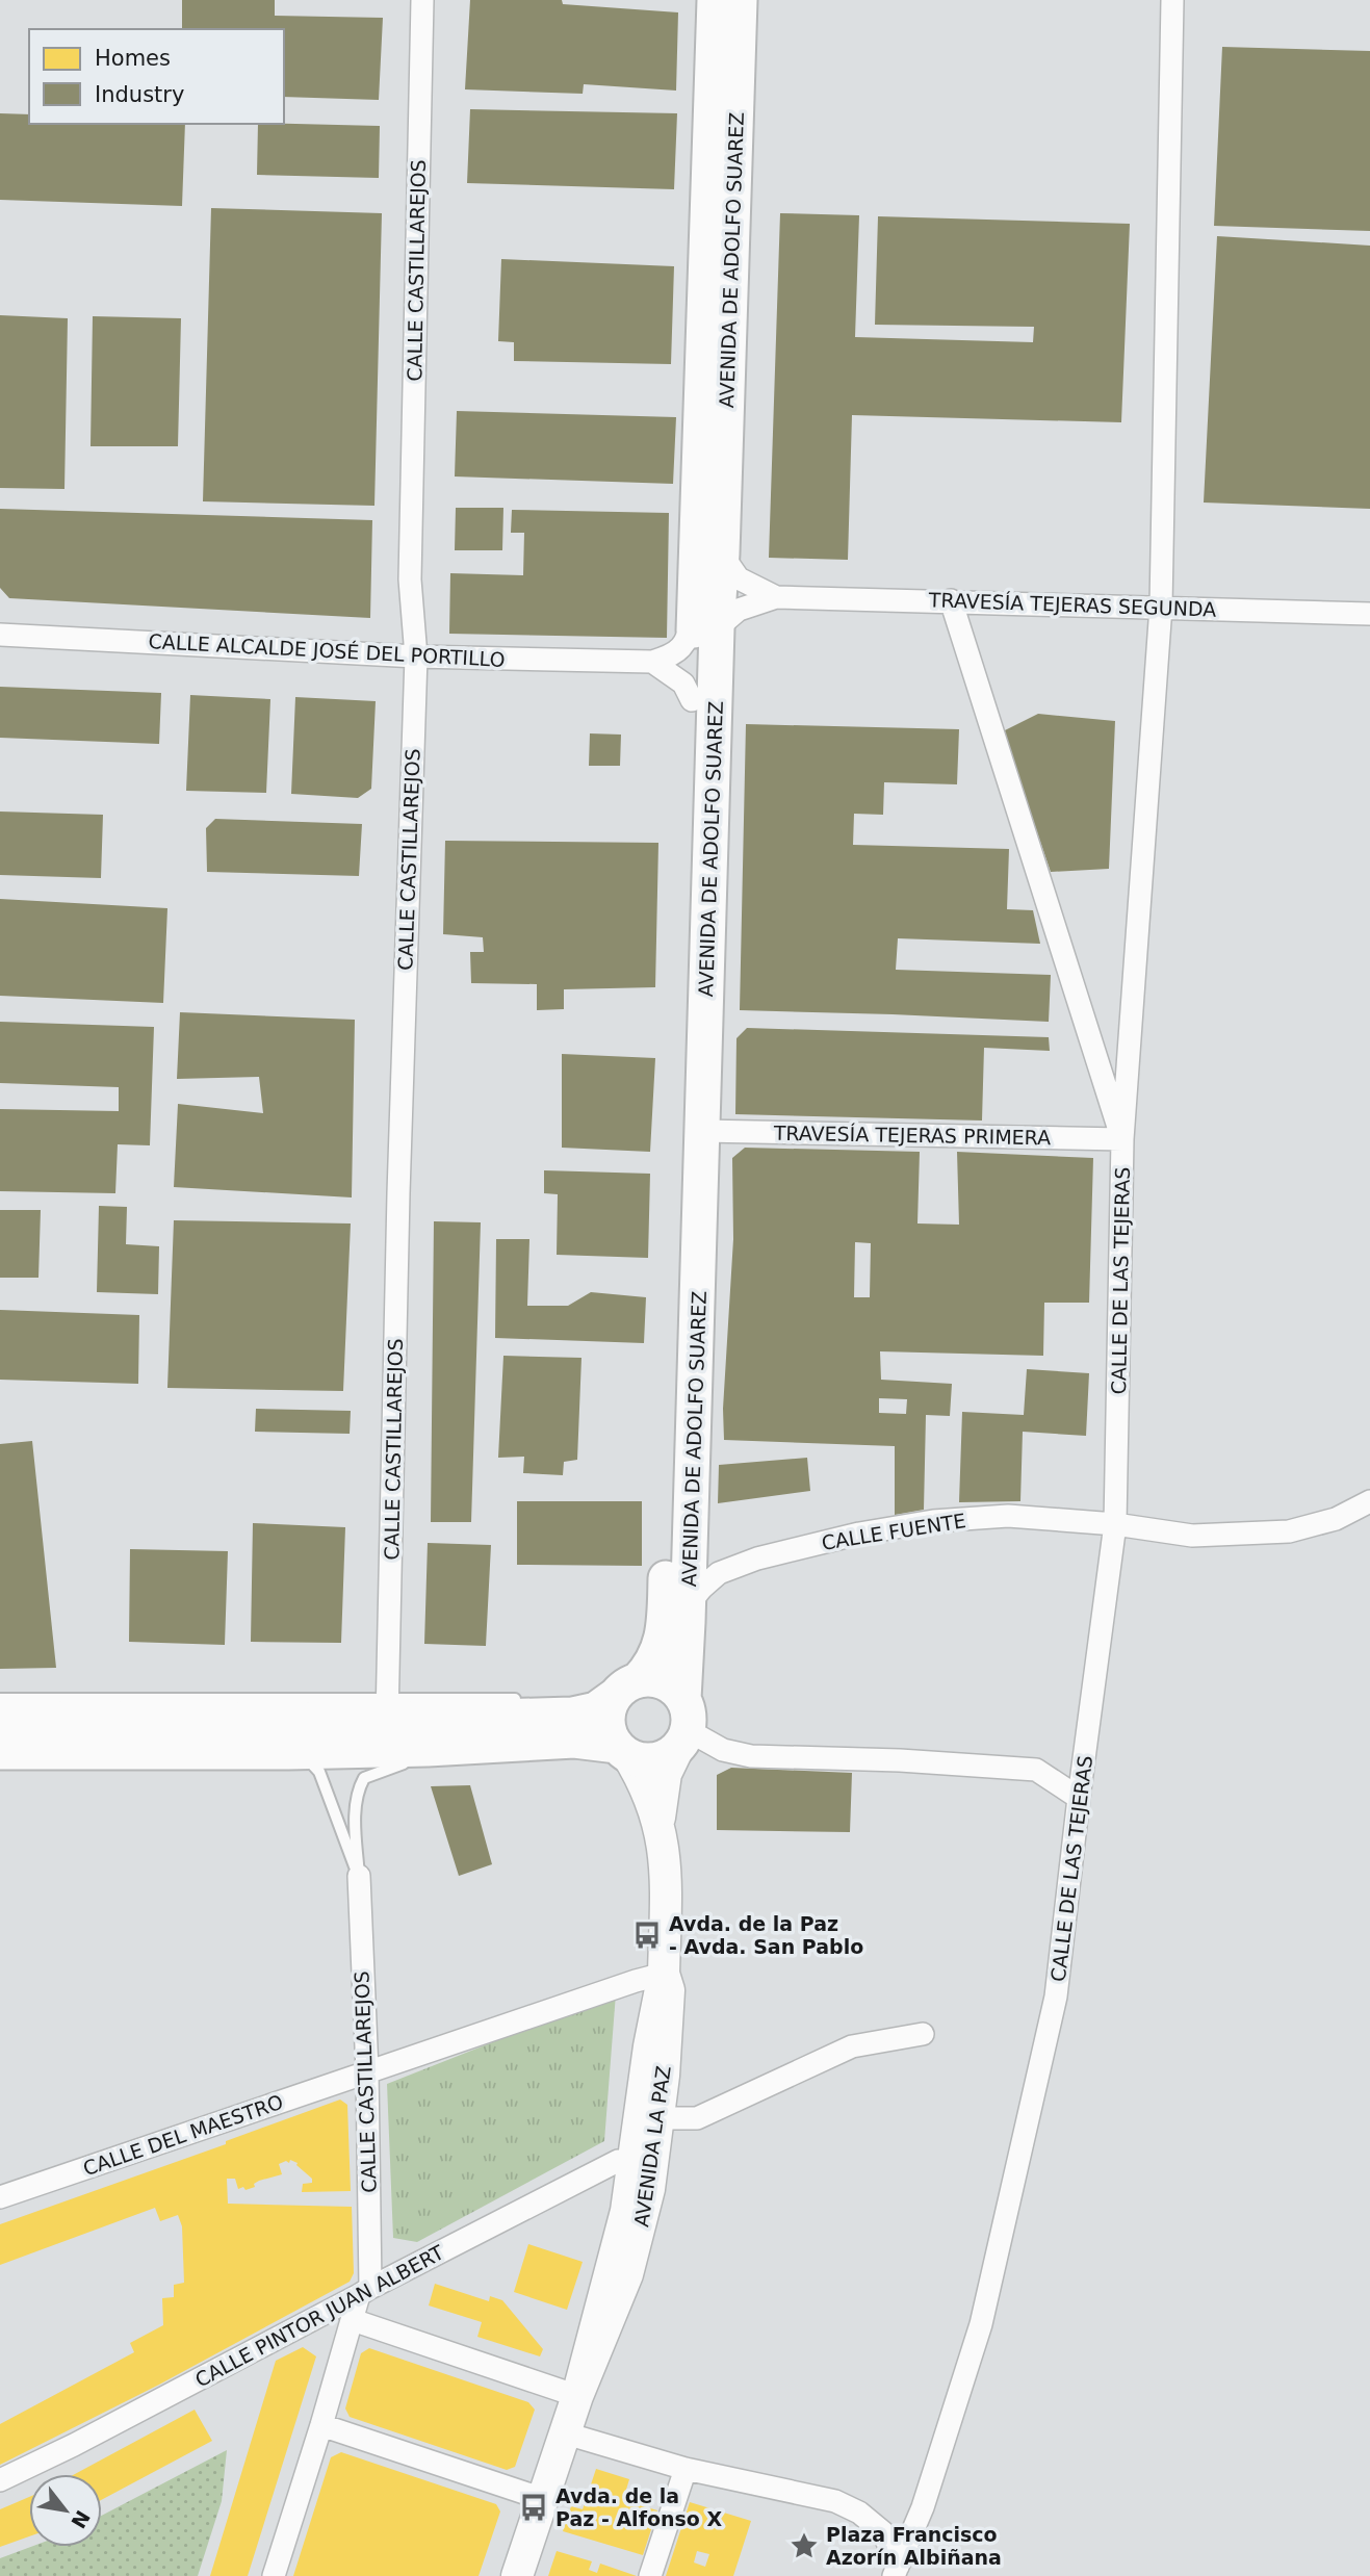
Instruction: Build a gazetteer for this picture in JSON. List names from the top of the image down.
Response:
{
  "streets": {
    "main road": ["AVENIDA DE ADOLFO SUAREZ", "AVENIDA LA PAZ"],
    "street": [
      "CALLE CASTILLAREJOS",
      "TRAVESÍA TEJERAS SEGUNDA",
      "CALLE ALCALDE JOSÉ DEL PORTILLO",
      "TRAVESÍA TEJERAS PRIMERA",
      "CALLE DE LAS TEJERAS",
      "CALLE FUENTE",
      "CALLE DEL MAESTRO",
      "CALLE PINTOR JUAN ALBERT"
    ]
  },
  "crossings": [
    ["AVENIDA DE ADOLFO SUAREZ", "TRAVESÍA TEJERAS PRIMERA"],
    ["AVENIDA DE ADOLFO SUAREZ", "CALLE FUENTE"],
    ["AVENIDA DE ADOLFO SUAREZ", "AVENIDA LA PAZ"],
    ["CALLE CASTILLAREJOS", "CALLE ALCALDE JOSÉ DEL PORTILLO"],
    ["CALLE CASTILLAREJOS", "CALLE DEL MAESTRO"],
    ["CALLE CASTILLAREJOS", "CALLE PINTOR JUAN ALBERT"],
    ["TRAVESÍA TEJERAS SEGUNDA", "CALLE DE LAS TEJERAS"],
    ["TRAVESÍA TEJERAS PRIMERA", "CALLE DE LAS TEJERAS"],
    ["CALLE DE LAS TEJERAS", "CALLE FUENTE"],
    ["CALLE DEL MAESTRO", "AVENIDA LA PAZ"],
    ["AVENIDA LA PAZ", "CALLE PINTOR JUAN ALBERT"]
  ],
  "places": {
    "bus stop": ["Avda. de la Paz - Avda. San Pablo", "Avda. de la Paz - Alfonso X"],
    "place": ["Plaza Francisco Azorín Albiñana"]
  },
  "legend": ["Homes", "Industry"],
  "north": "bottom right"
}
